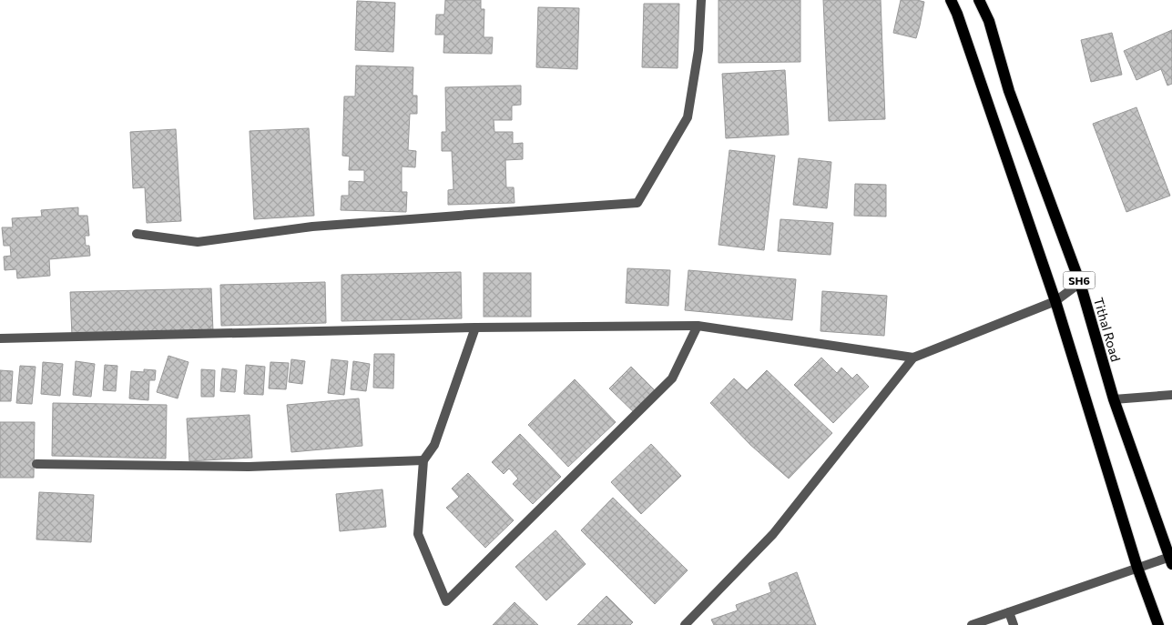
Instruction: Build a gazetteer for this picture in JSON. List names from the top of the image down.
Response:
{
  "streets": {
    "main road": ["SH6", "Tithal Road"]
  }
}
